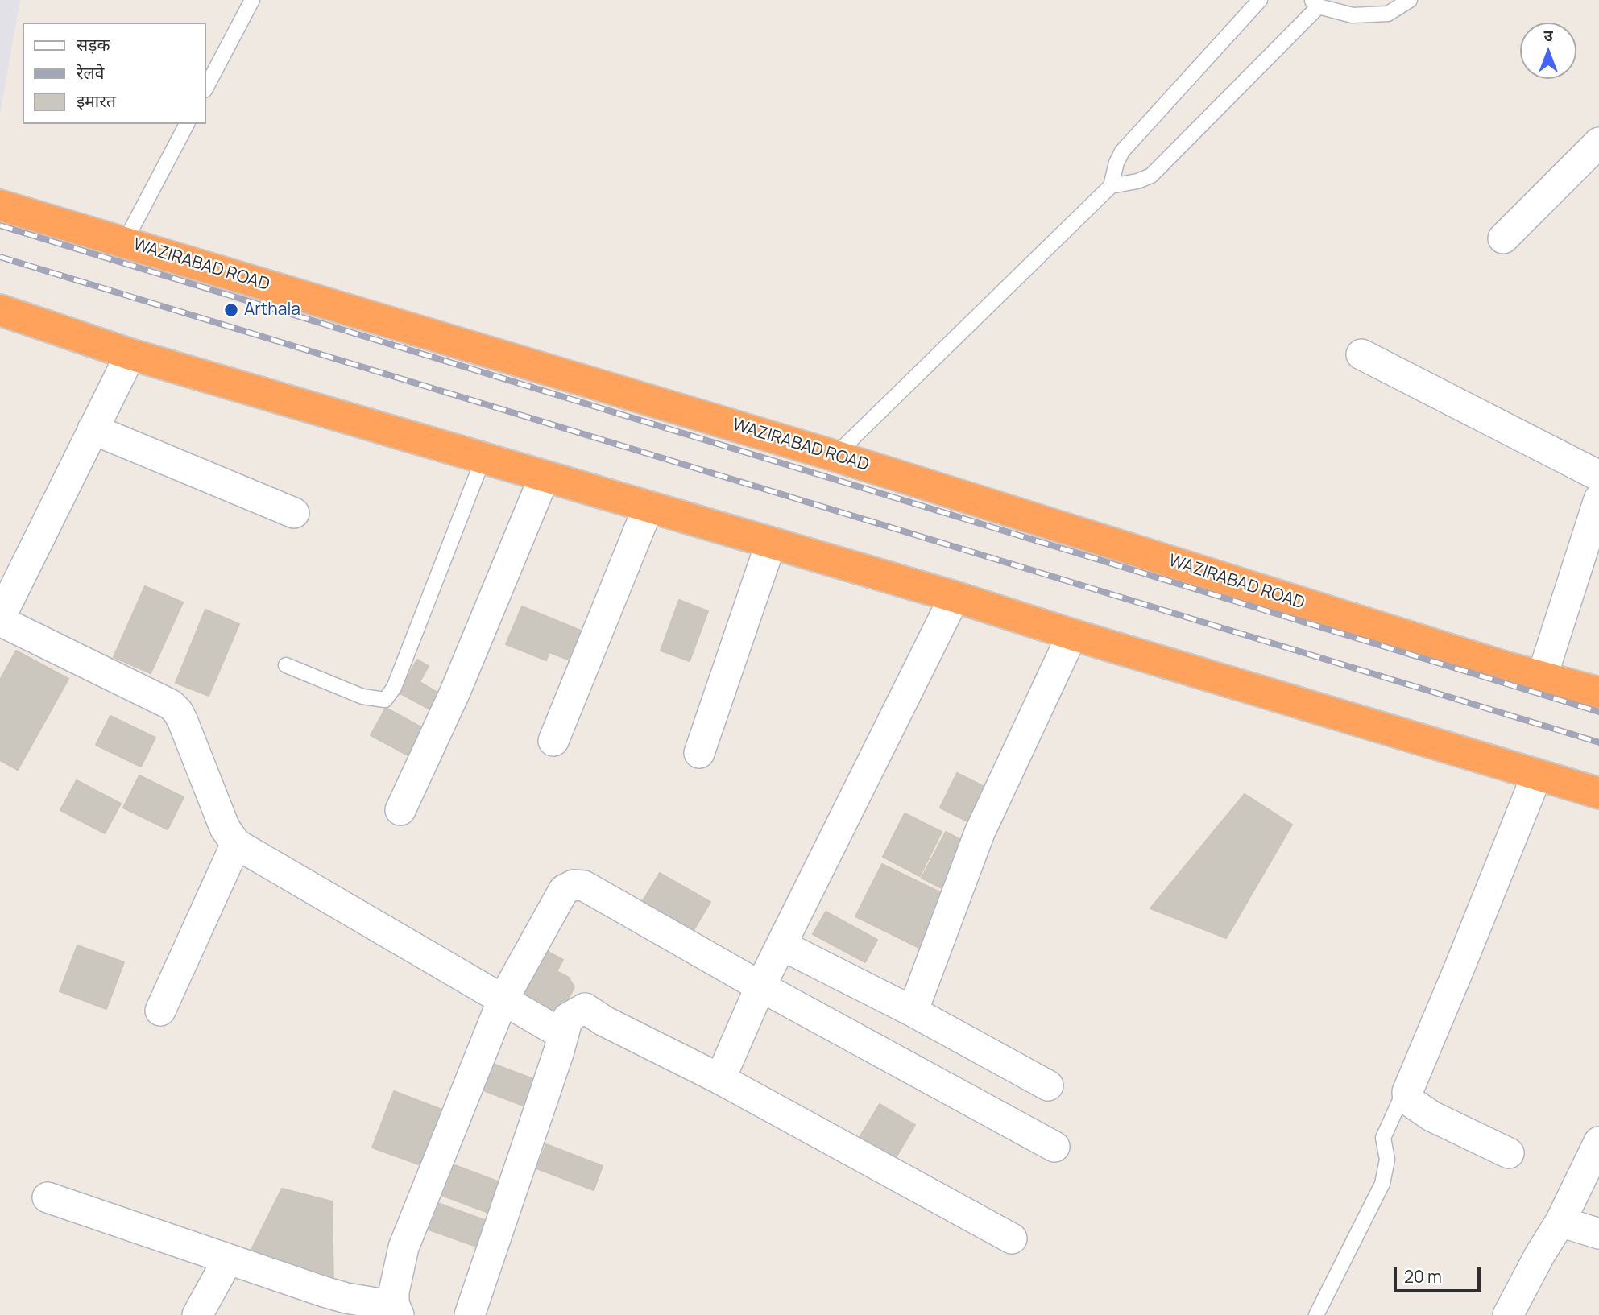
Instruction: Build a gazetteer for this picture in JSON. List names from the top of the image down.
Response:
{
  "streets": {
    "highway": ["WAZIRABAD ROAD"]
  },
  "places": ["Arthala"],
  "legend": ["सड़क", "रेलवे", "इमारत"],
  "scale_bar": "20 m",
  "north": "top"
}
